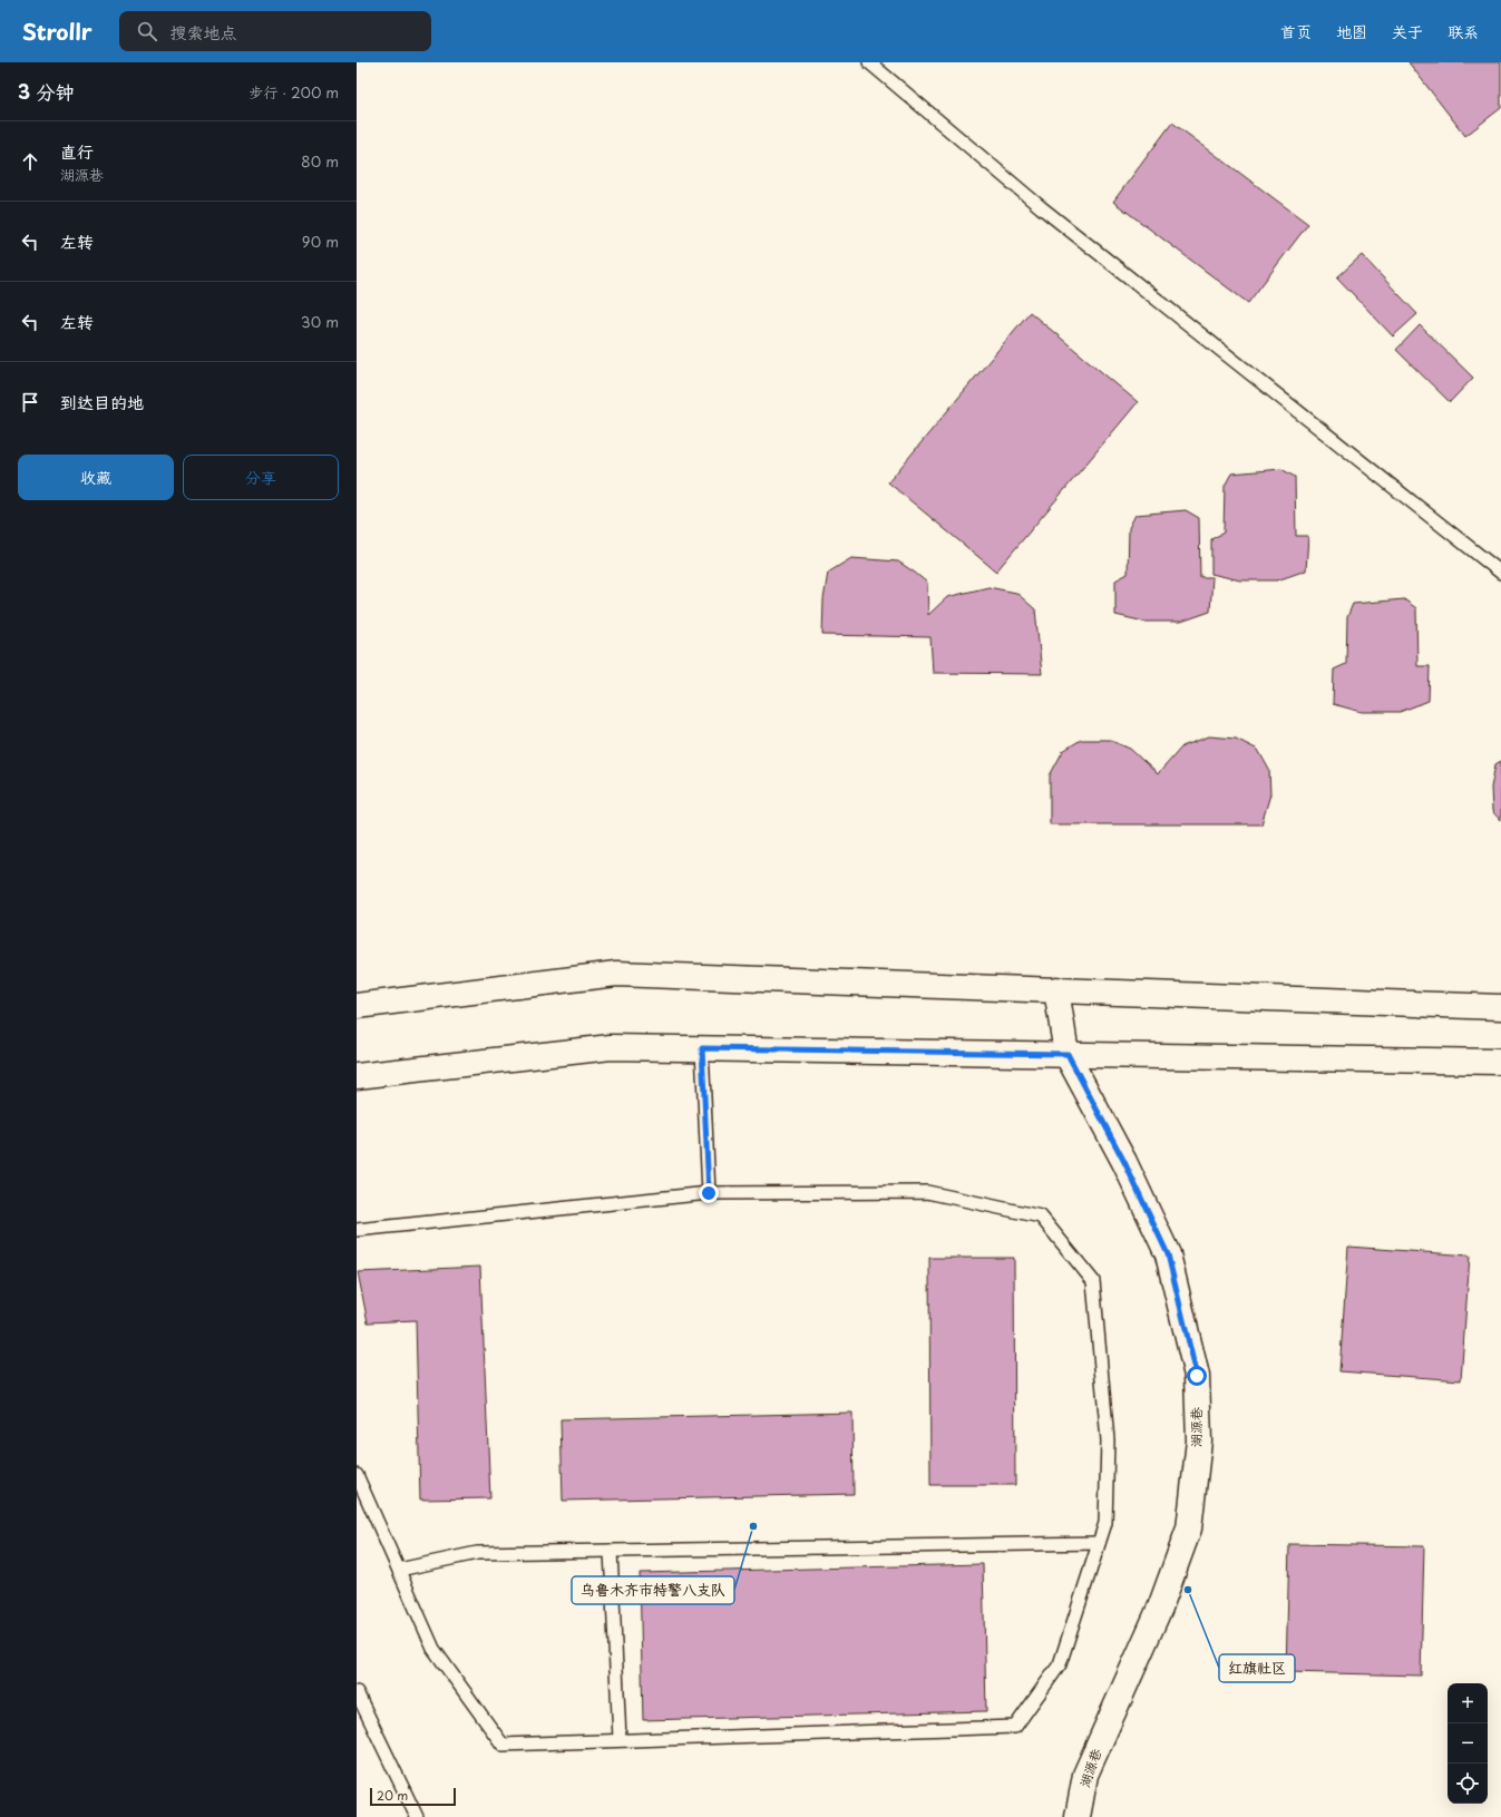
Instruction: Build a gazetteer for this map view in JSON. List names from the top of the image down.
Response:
{
  "streets": {
    "main road": ["湖源巷"]
  },
  "places": ["乌鲁木齐市特警八支队", "红旗社区"],
  "scale_bar": "20 m",
  "page": {
    "header": "Strollr",
    "search": "搜索地点",
    "nav": [
      "首页",
      "地图",
      "关于",
      "联系"
    ],
    "heading": ["3 分钟", "步行 · 200 m"],
    "list": [
      ["直行", "湖源巷", "80 m"],
      ["左转", "90 m"],
      ["左转", "30 m"],
      "到达目的地"
    ],
    "buttons": ["收藏", "分享"],
    "map_buttons": ["+", "−"],
    "scale": "20 m"
  }
}
